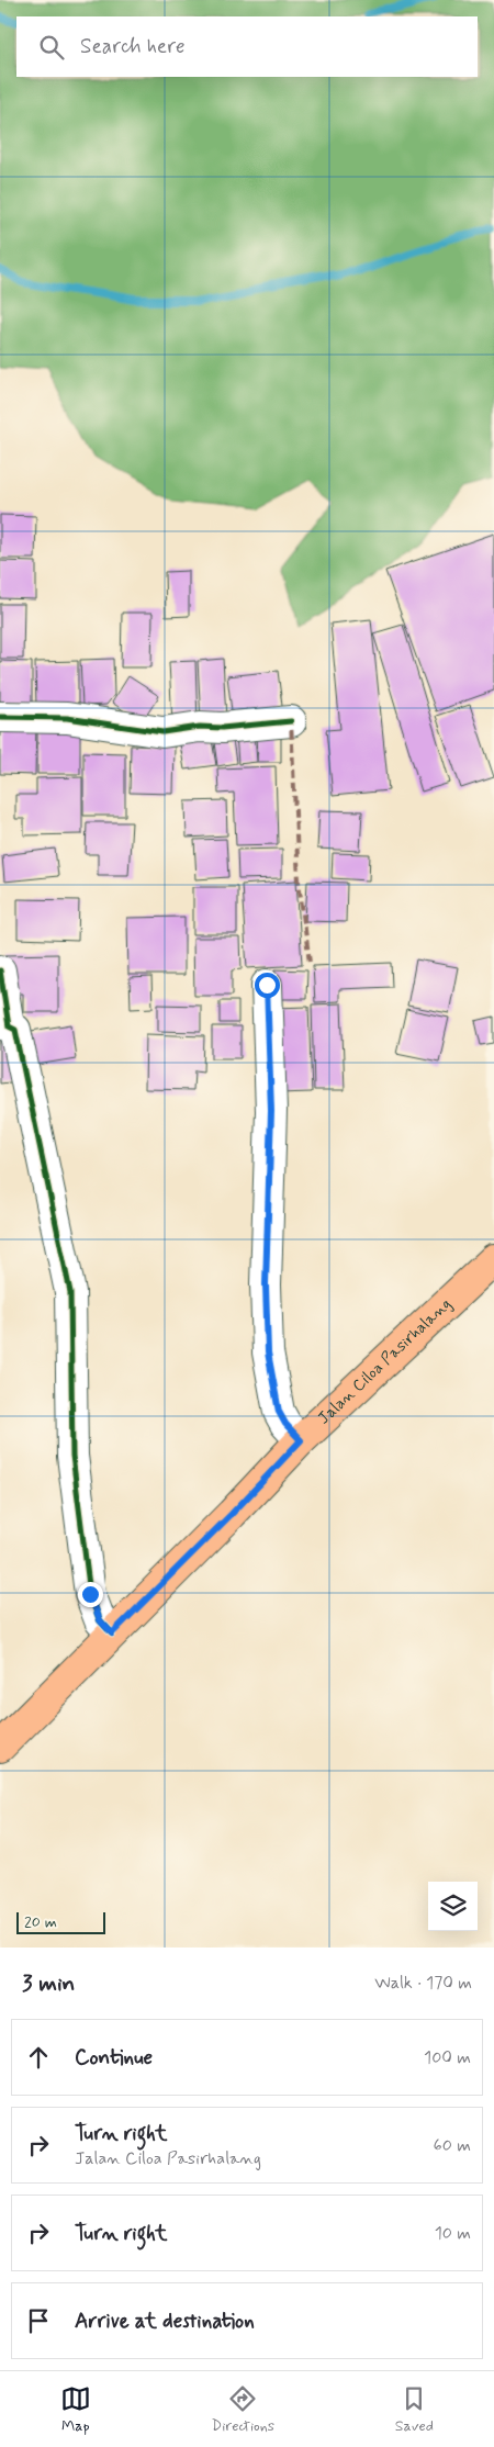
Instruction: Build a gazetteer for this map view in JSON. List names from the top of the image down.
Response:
{
  "streets": {
    "main road": ["Jalan Ciloa Pasirhalang"]
  },
  "scale_bar": "20 m",
  "page": {
    "search": "Search here",
    "scale": "20 m",
    "heading": ["3 min", "Walk · 170 m"],
    "list": [
      ["Continue", "100 m"],
      ["Turn right", "Jalan Ciloa Pasirhalang", "60 m"],
      ["Turn right", "10 m"],
      "Arrive at destination"
    ],
    "nav": ["Map", "Directions", "Saved"]
  }
}
